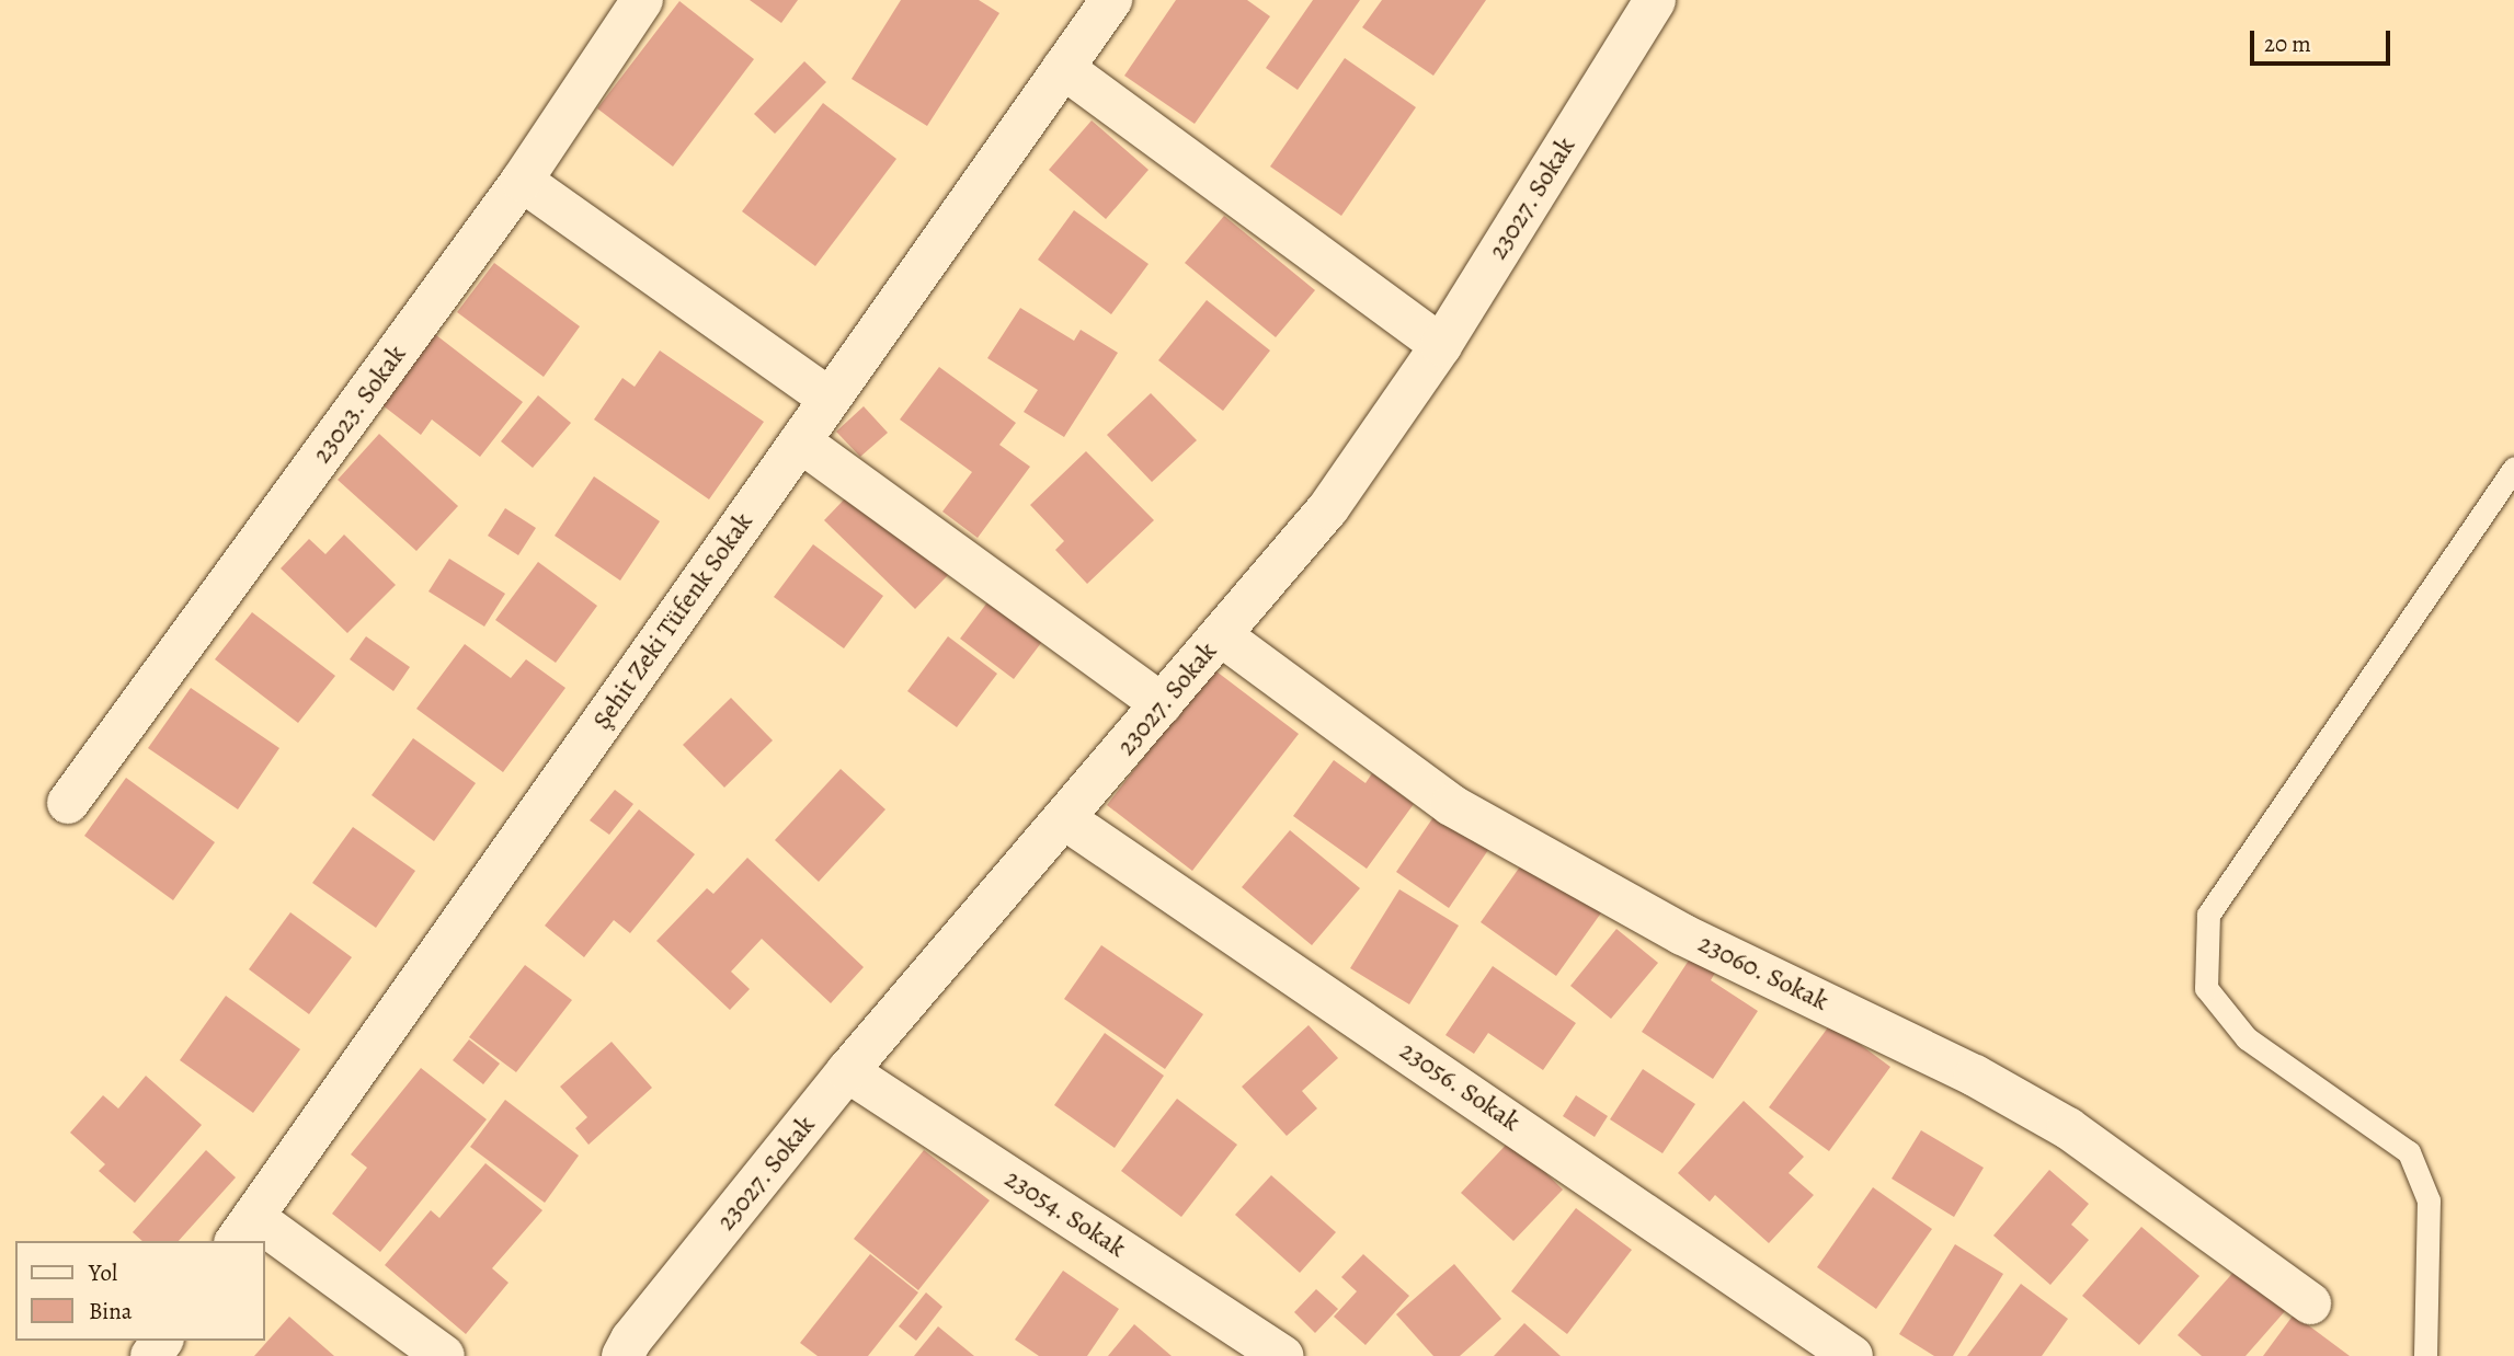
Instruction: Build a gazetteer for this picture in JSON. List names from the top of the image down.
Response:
{
  "streets": {
    "street": [
      "23027. Sokak",
      "23023. Sokak",
      "Şehit Zeki Tüfenk Sokak",
      "23060. Sokak",
      "23056. Sokak",
      "23054. Sokak"
    ]
  },
  "crossings": [
    ["23027. Sokak", "23060. Sokak"],
    ["23027. Sokak", "23056. Sokak"],
    ["23027. Sokak", "23054. Sokak"]
  ],
  "legend": ["Yol", "Bina"],
  "scale_bar": "20 m"
}
